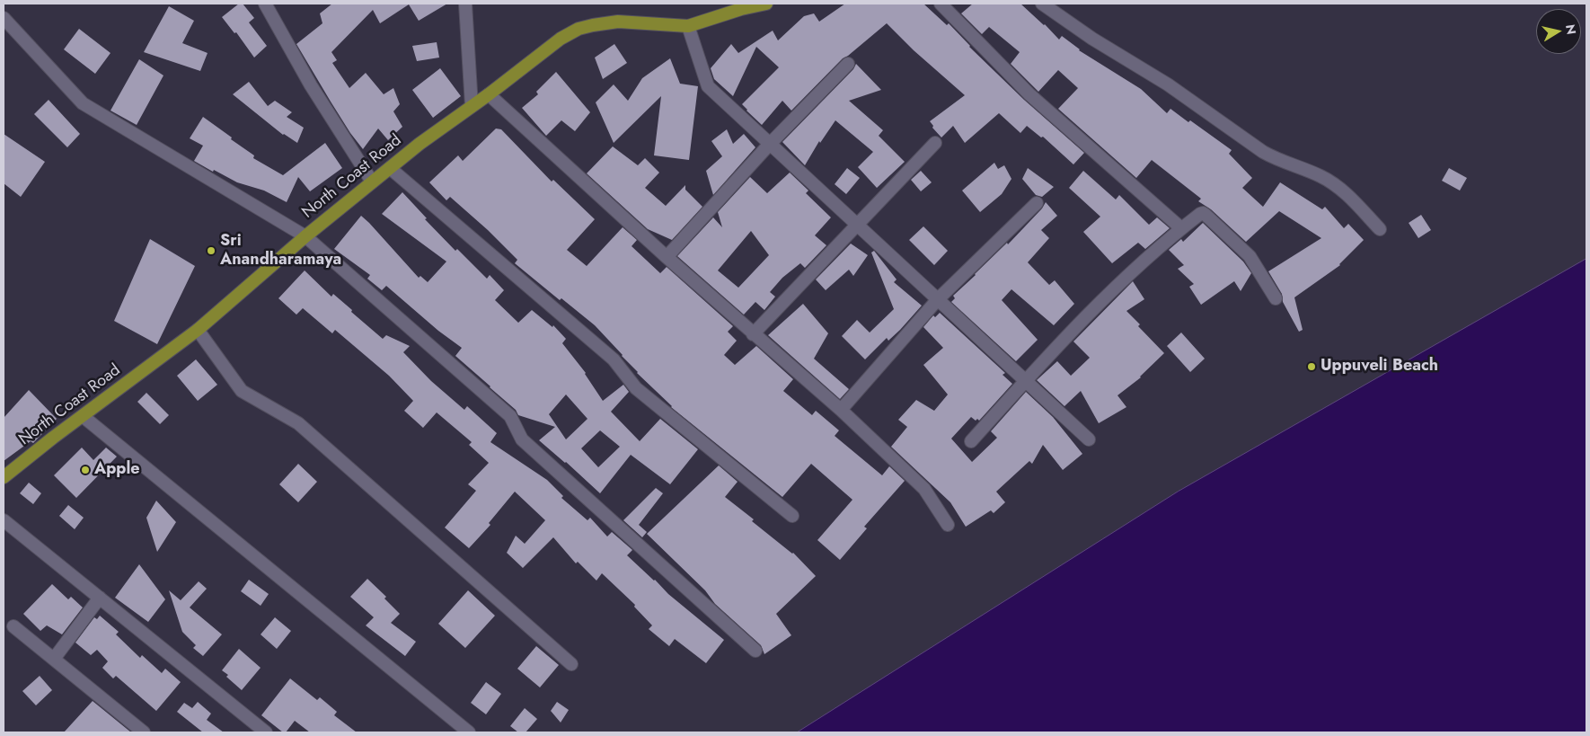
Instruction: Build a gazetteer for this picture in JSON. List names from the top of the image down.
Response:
{
  "streets": {
    "main road": ["North Coast Road"]
  },
  "places": ["Sri Anandharamaya", "Uppuveli Beach", "Apple"],
  "north": "right"
}
